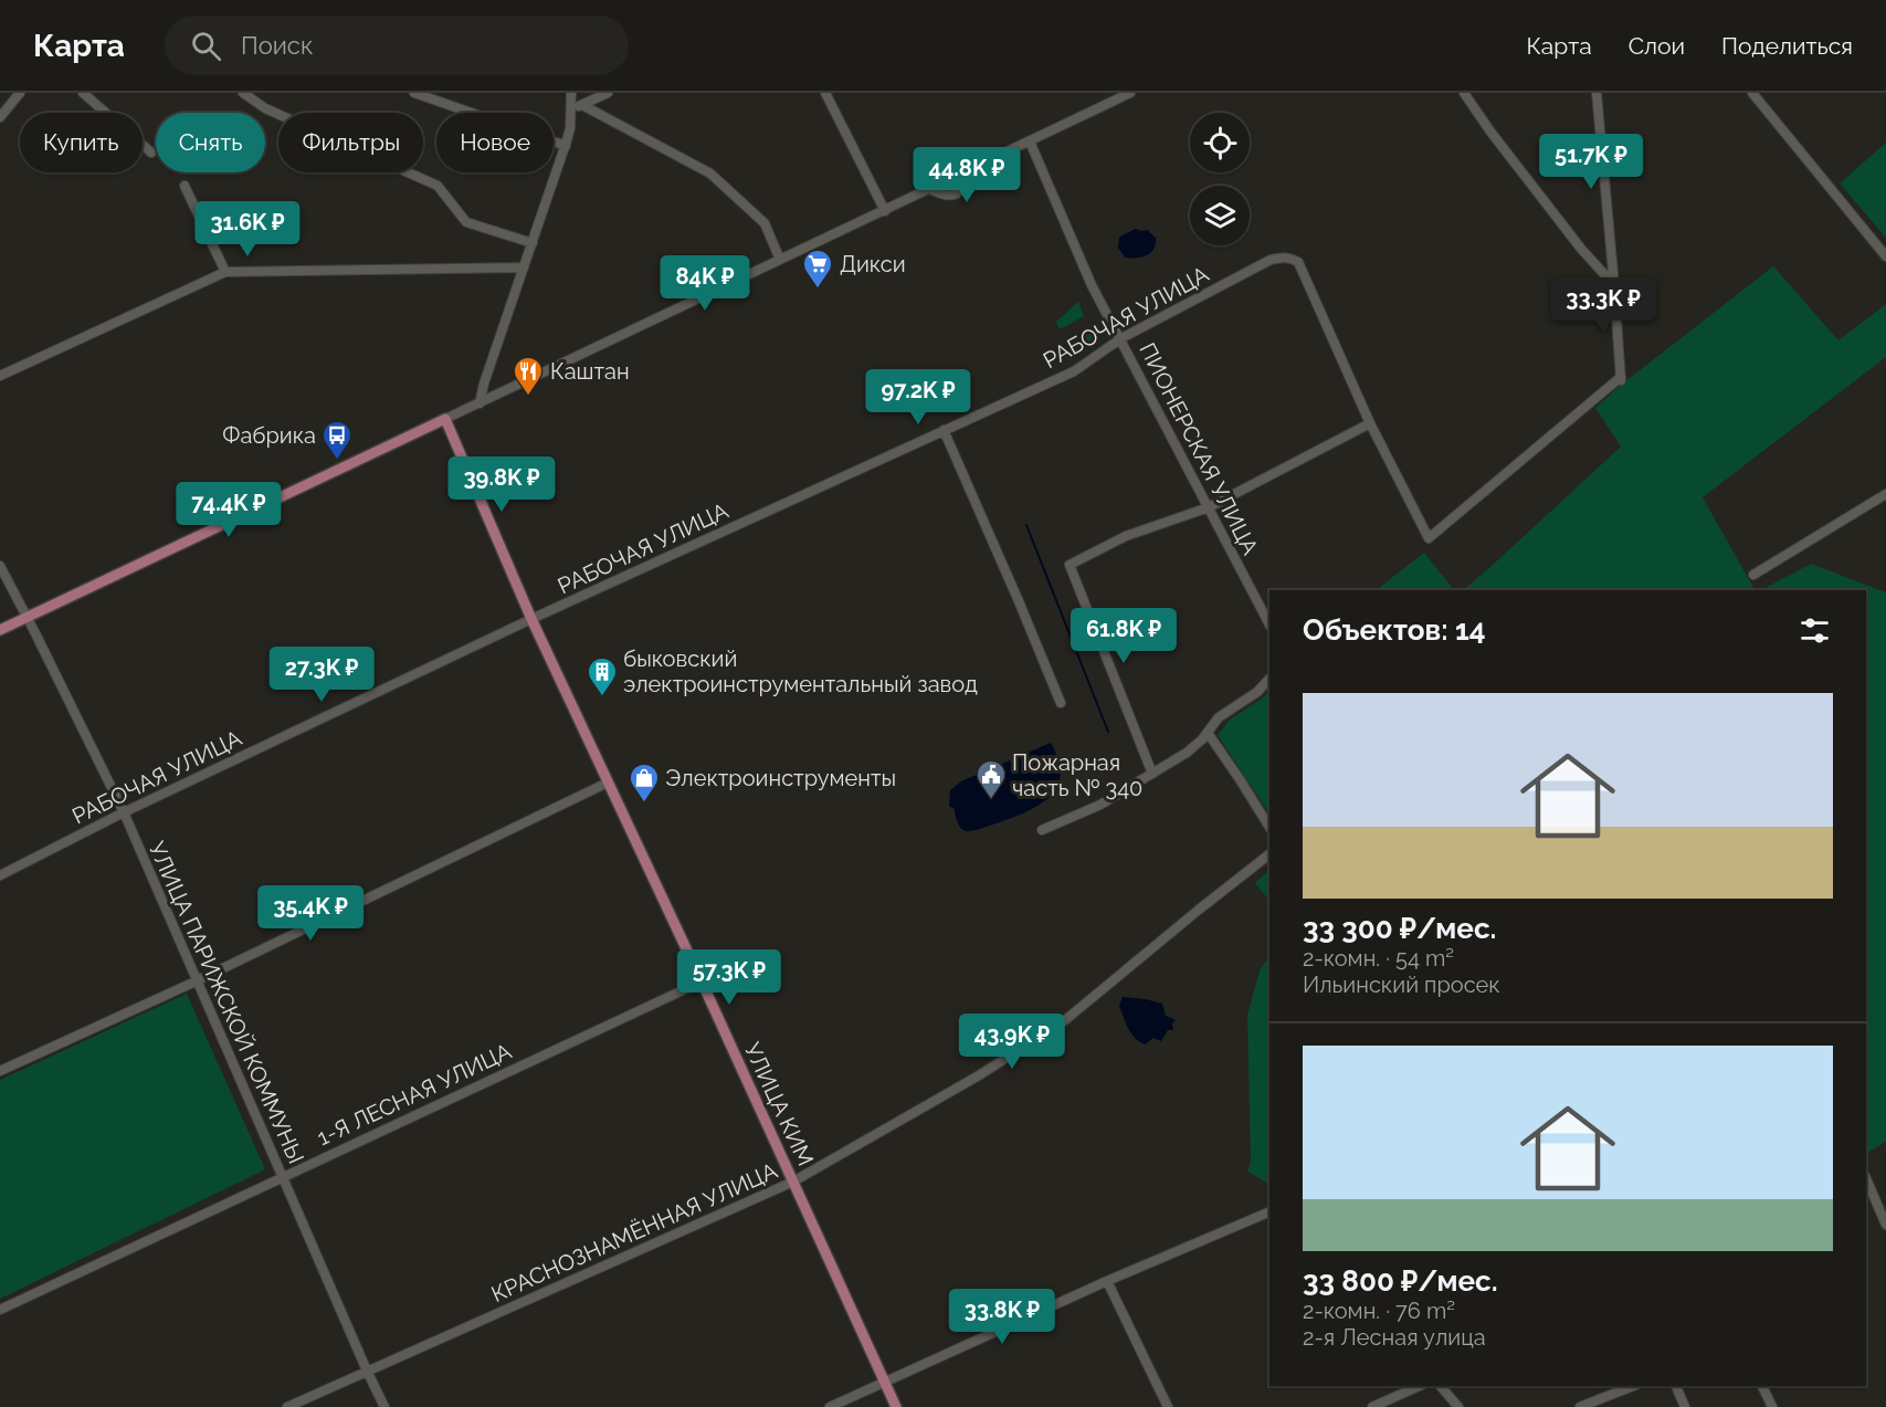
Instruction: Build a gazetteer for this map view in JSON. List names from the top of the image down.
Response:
{
  "streets": {
    "main road": ["УЛИЦА КИМ"],
    "street": [
      "РАБОЧАЯ УЛИЦА",
      "ПИОНЕРСКАЯ УЛИЦА",
      "УЛИЦА ПАРИЖСКОЙ КОММУНЫ",
      "1-Я ЛЕСНАЯ УЛИЦА",
      "КРАСНОЗНАМЁННАЯ УЛИЦА"
    ]
  },
  "crossings": [
    ["РАБОЧАЯ УЛИЦА", "ПИОНЕРСКАЯ УЛИЦА"],
    ["РАБОЧАЯ УЛИЦА", "УЛИЦА ПАРИЖСКОЙ КОММУНЫ"],
    ["РАБОЧАЯ УЛИЦА", "УЛИЦА КИМ"],
    ["УЛИЦА ПАРИЖСКОЙ КОММУНЫ", "1-Я ЛЕСНАЯ УЛИЦА"],
    ["УЛИЦА ПАРИЖСКОЙ КОММУНЫ", "КРАСНОЗНАМЁННАЯ УЛИЦА"],
    ["1-Я ЛЕСНАЯ УЛИЦА", "УЛИЦА КИМ"],
    ["УЛИЦА КИМ", "КРАСНОЗНАМЁННАЯ УЛИЦА"]
  ],
  "places": {
    "supermarket": ["Дикси"],
    "restaurant": ["Каштан"],
    "bus stop": ["Фабрика"],
    "building": ["быковский электроинструментальный завод"],
    "public building": ["Пожарная часть № 340"],
    "shop": ["Электроинструменты"]
  },
  "page": {
    "header": "Карта",
    "search": "Поиск",
    "nav": ["Карта", "Слои", "Поделиться"],
    "chip": [
      "Купить",
      "Снять",
      "Фильтры",
      "Новое"
    ],
    "price": [
      "51.7K ₽",
      "44.8K ₽",
      "31.6K ₽",
      "84K ₽",
      "33.3K ₽",
      "97.2K ₽",
      "39.8K ₽",
      "74.4K ₽",
      "61.8K ₽",
      "27.3K ₽",
      "35.4K ₽",
      "57.3K ₽",
      "43.9K ₽",
      "33.8K ₽"
    ],
    "heading": "Объектов: 14",
    "list": [
      {
        "name": "33 300 ₽/мес.",
        "note": "2-комн. · 54 m² · Ильинский просек"
      },
      {
        "name": "33 800 ₽/мес.",
        "note": "2-комн. · 76 m² · 2-я Лесная улица"
      }
    ]
  }
}
